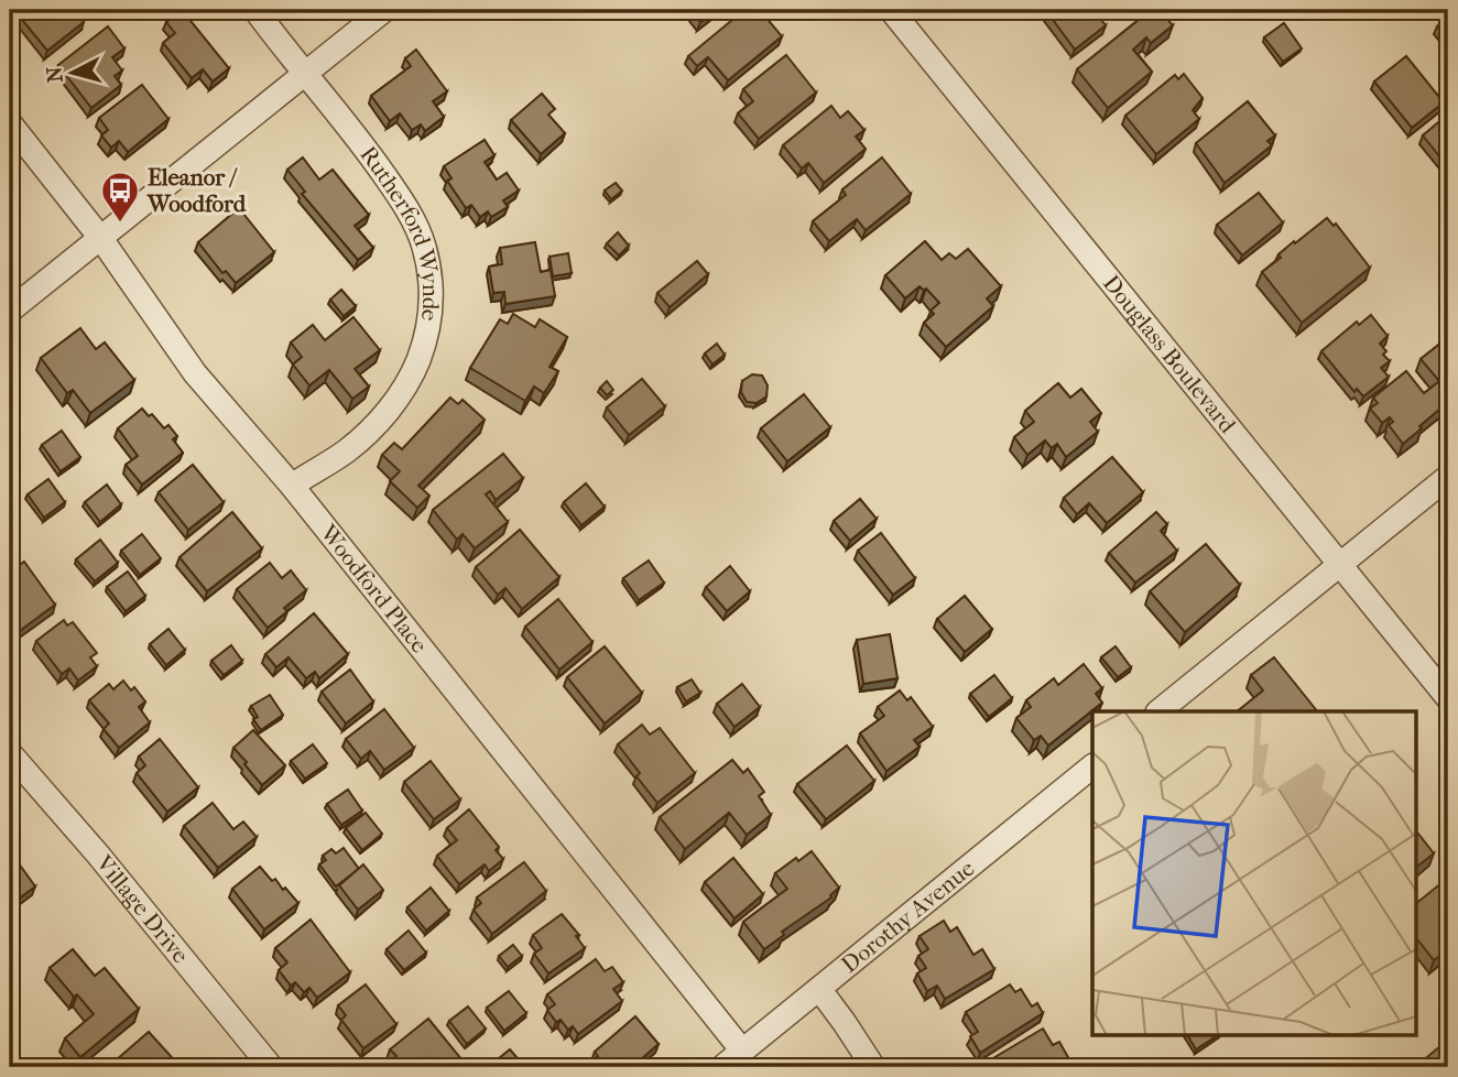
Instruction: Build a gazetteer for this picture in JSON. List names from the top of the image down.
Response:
{
  "streets": {
    "street": [
      "Rutherford Wynde",
      "Douglass Boulevard",
      "Woodford Place",
      "Village Drive",
      "Dorothy Avenue"
    ]
  },
  "crossings": [
    ["Rutherford Wynde", "Woodford Place"],
    ["Woodford Place", "Dorothy Avenue"]
  ],
  "places": {
    "bus stop": ["Eleanor / Woodford"]
  },
  "north": "left"
}
